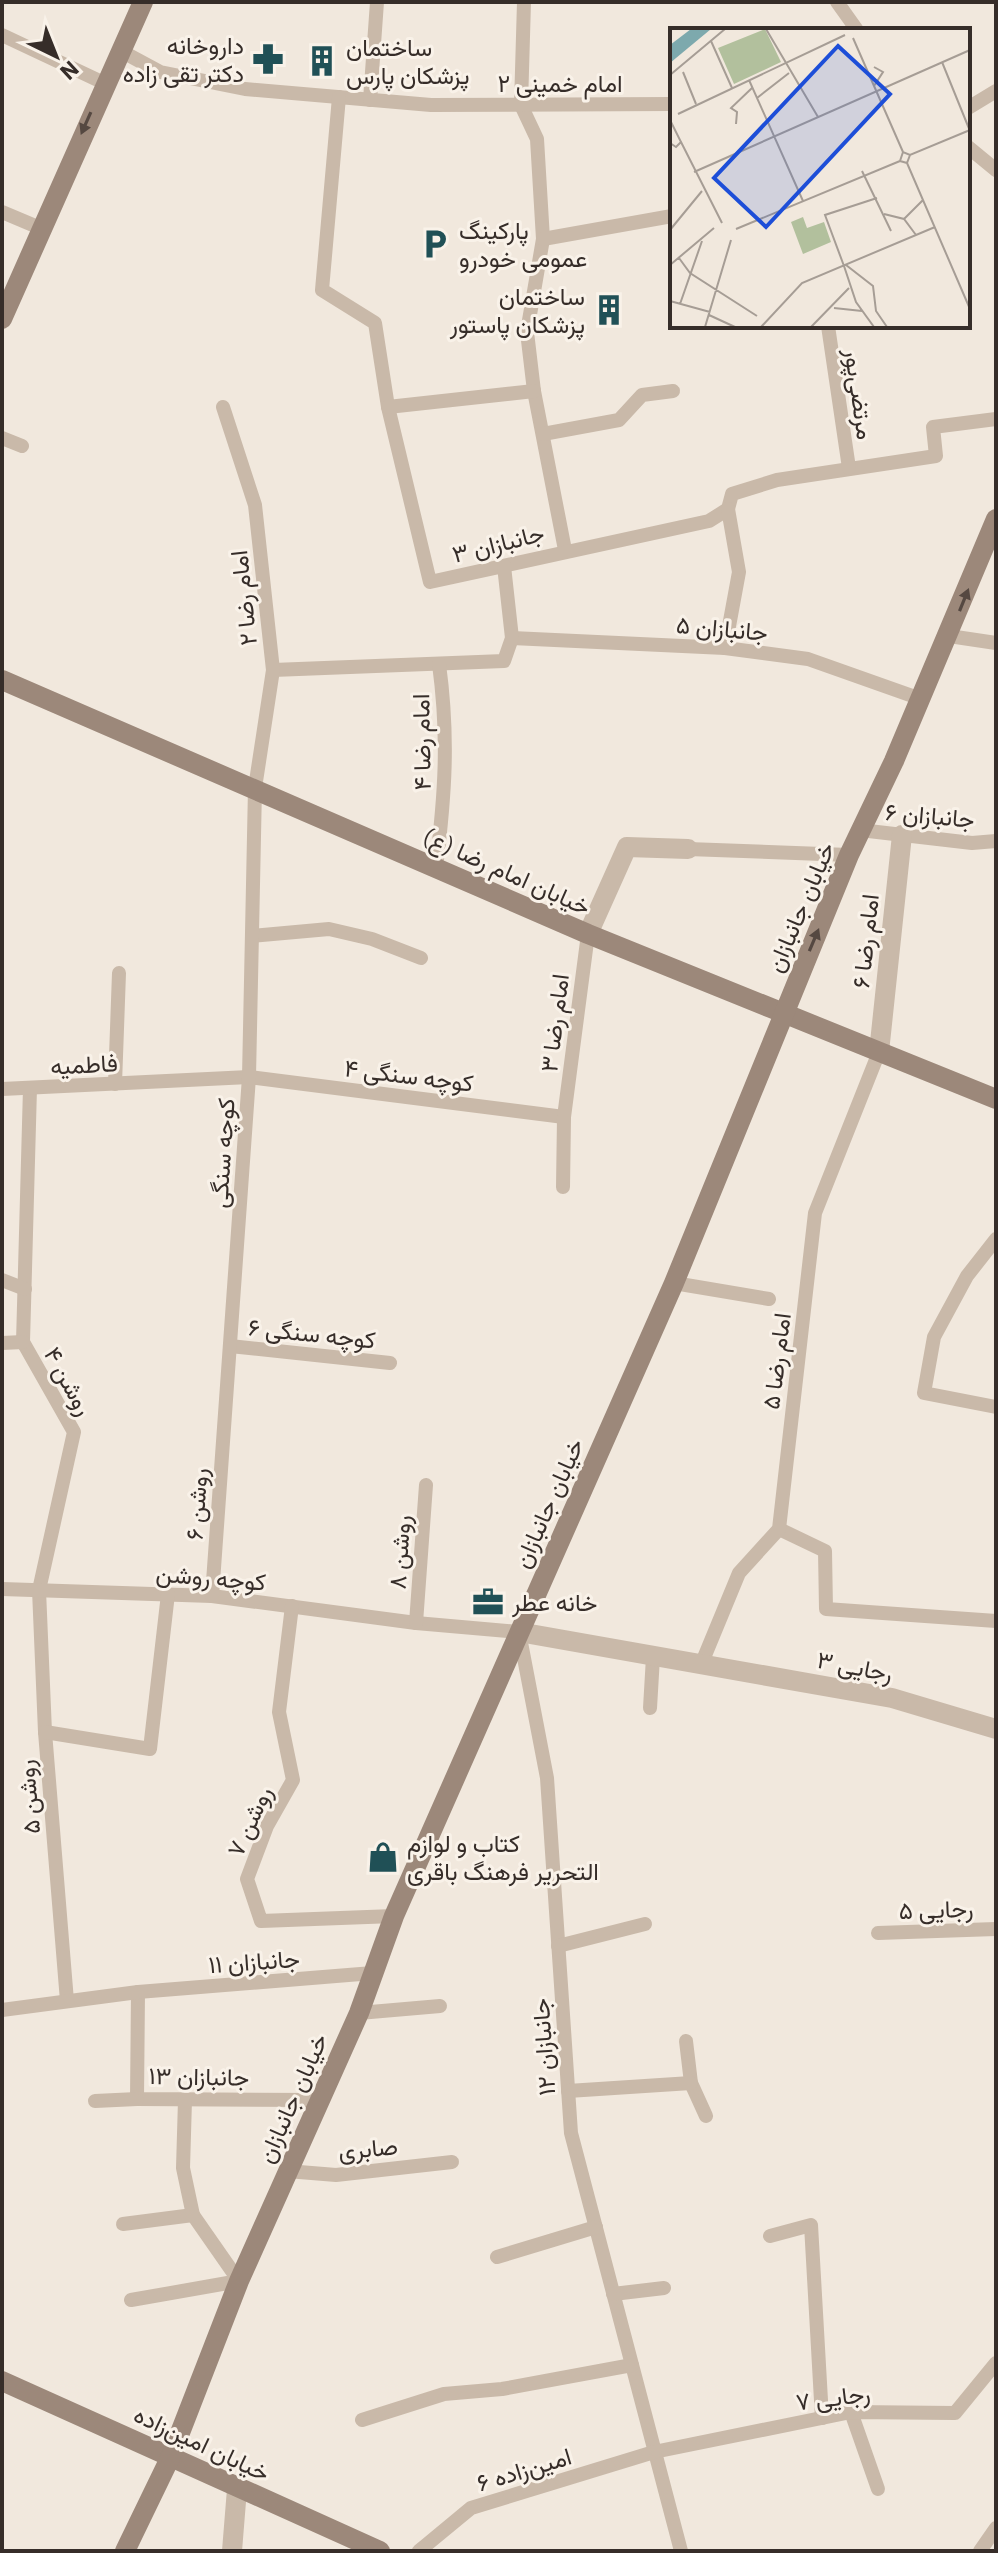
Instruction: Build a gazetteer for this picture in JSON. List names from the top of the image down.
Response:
{
  "streets": {
    "street": [
      "خیابان امام رضا (ع)",
      "خیابان جانبازان",
      "امام رضا ۶",
      "رجایی ۳",
      "خیابان امین‌زاده"
    ],
    "lane": [
      "امام خمینی ۲",
      "مرتضی‌پور",
      "جانبازان ۳",
      "امام رضا ۲",
      "جانبازان ۵",
      "امام رضا ۴",
      "جانبازان ۶",
      "امام رضا ۳",
      "فاطمیه",
      "کوچه سنگی ۴",
      "کوچه سنگی",
      "کوچه سنگی ۶",
      "امام رضا ۵",
      "روشن ۴",
      "روشن ۶",
      "روشن ۸",
      "کوچه روشن",
      "روشن ۵",
      "روشن ۷",
      "رجایی ۵",
      "جانبازان ۱۱",
      "جانبازان ۱۲",
      "جانبازان ۱۳",
      "صابری",
      "رجایی ۷",
      "امین‌زاده ۶"
    ]
  },
  "crossings": [
    ["امام خمینی ۲", "جانبازان ۳"],
    ["مرتضی‌پور", "جانبازان ۳"],
    ["امام رضا ۲", "خیابان امام رضا (ع)"],
    ["امام رضا ۲", "کوچه سنگی"],
    ["جانبازان ۵", "خیابان جانبازان"],
    ["امام رضا ۴", "خیابان امام رضا (ع)"],
    ["جانبازان ۶", "خیابان جانبازان"],
    ["جانبازان ۶", "امام رضا ۶"],
    ["خیابان امام رضا (ع)", "خیابان جانبازان"],
    ["خیابان امام رضا (ع)", "امام رضا ۶"],
    ["خیابان امام رضا (ع)", "امام رضا ۳"],
    ["خیابان امام رضا (ع)", "امام رضا ۵"],
    ["خیابان جانبازان", "کوچه روشن"],
    ["خیابان جانبازان", "رجایی ۳"],
    ["خیابان جانبازان", "روشن ۷"],
    ["خیابان جانبازان", "جانبازان ۱۱"],
    ["خیابان جانبازان", "جانبازان ۱۲"],
    ["خیابان جانبازان", "جانبازان ۱۳"],
    ["خیابان جانبازان", "صابری"],
    ["خیابان جانبازان", "خیابان امین‌زاده"],
    ["امام رضا ۶", "امام رضا ۵"],
    ["امام رضا ۳", "کوچه سنگی ۴"],
    ["فاطمیه", "کوچه سنگی ۴"],
    ["فاطمیه", "روشن ۴"],
    ["کوچه سنگی ۴", "کوچه سنگی"],
    ["کوچه سنگی", "کوچه سنگی ۶"],
    ["کوچه سنگی", "روشن ۶"],
    ["روشن ۴", "کوچه روشن"],
    ["روشن ۴", "روشن ۵"],
    ["روشن ۶", "کوچه روشن"],
    ["روشن ۸", "کوچه روشن"],
    ["کوچه روشن", "رجایی ۳"],
    ["کوچه روشن", "روشن ۵"],
    ["کوچه روشن", "روشن ۷"],
    ["کوچه روشن", "جانبازان ۱۲"],
    ["رجایی ۳", "جانبازان ۱۲"],
    ["روشن ۵", "جانبازان ۱۱"],
    ["جانبازان ۱۱", "جانبازان ۱۳"],
    ["جانبازان ۱۲", "رجایی ۷"],
    ["جانبازان ۱۲", "امین‌زاده ۶"],
    ["رجایی ۷", "امین‌زاده ۶"]
  ],
  "places": {
    "pharmacy": ["داروخانه دکتر تقی زاده"],
    "building": ["ساختمان پزشکان پارس", "ساختمان پزشکان پاستور"],
    "parking": ["پارکینگ عمومی خودرو"],
    "office": ["خانه عطر"],
    "shop": ["کتاب و لوازم التحریر فرهنگ باقری"]
  },
  "north": "bottom right"
}
